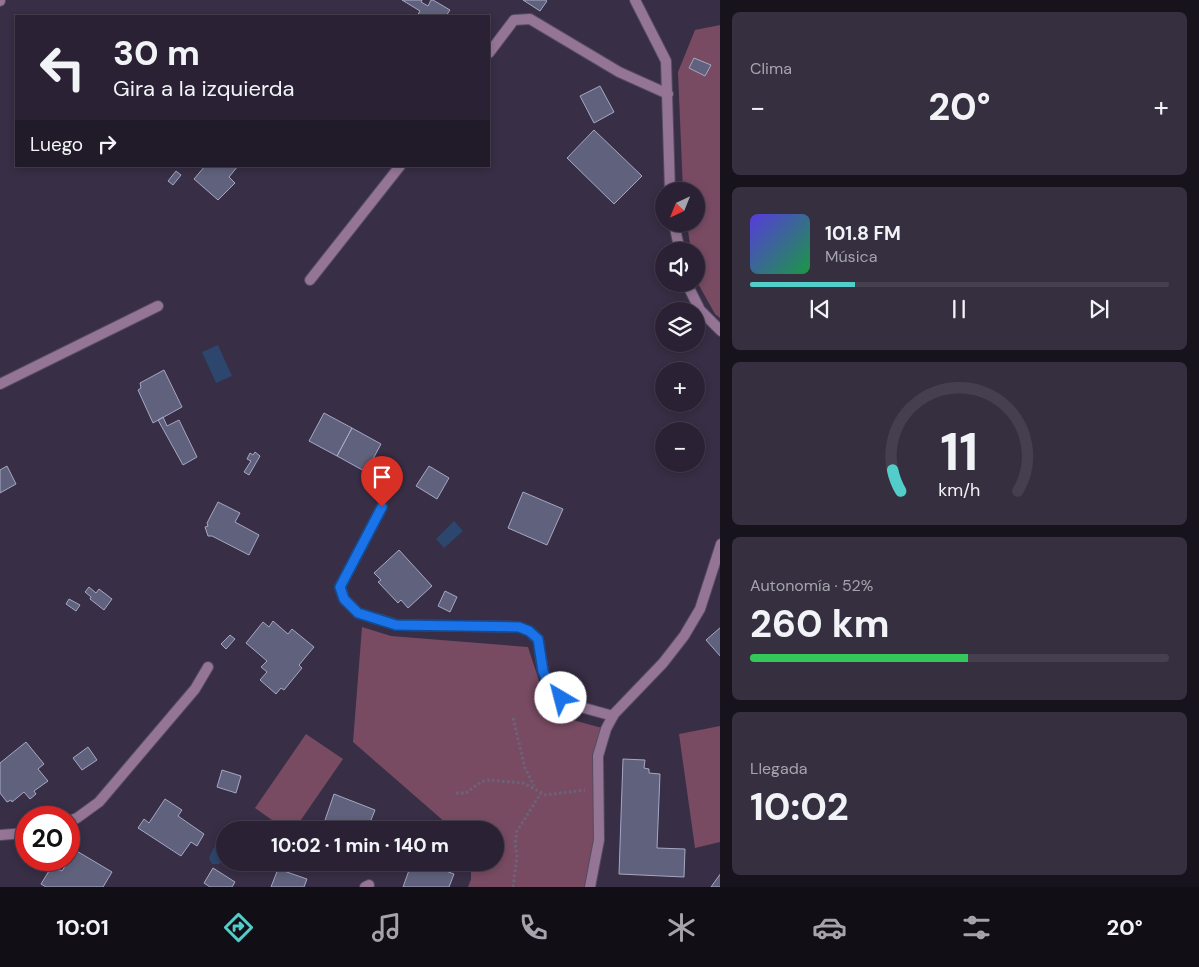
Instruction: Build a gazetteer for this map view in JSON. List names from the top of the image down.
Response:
{
  "north": "bottom left",
  "page": {
    "tile": [
      "Clima",
      ["Autonomía · 52%", "260 km"],
      ["Llegada", "10:02"]
    ],
    "turn": ["30 m", "Gira a la izquierda"],
    "heat": ["−", "20°", "+"],
    "then": "Luego",
    "map_buttons": ["+", "−"],
    "song": ["101.8 FM", "Música"],
    "limit": "20",
    "trip": "10:02 · 1 min · 140 m",
    "tabs": ["10:01", "20°"],
    "gauge": ["11", "km/h"]
  }
}
